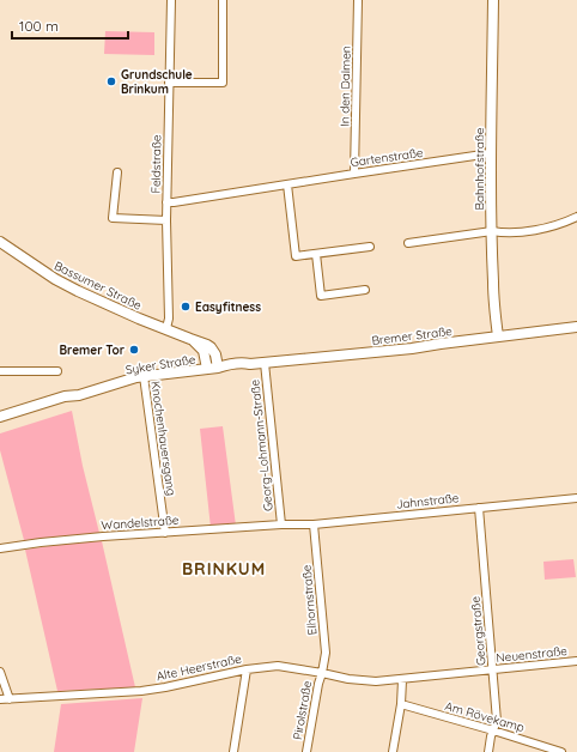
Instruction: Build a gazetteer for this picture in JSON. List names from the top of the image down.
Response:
{
  "streets": {
    "street": [
      "In den Dalmen",
      "Gartenstraße",
      "Feldstraße",
      "Bahnhofstraße",
      "Bassumer Straße",
      "Bremer Straße",
      "Syker Straße",
      "Knochenhauersgang",
      "Georg-Lohmann-Straße",
      "Jahnstraße",
      "Wandelstraße",
      "Elhornstraße",
      "Georgstraße",
      "Neuenstraße",
      "Alte Heerstraße",
      "Pirolstraße",
      "Am Rövekamp"
    ]
  },
  "crossings": [
    ["In den Dalmen", "Gartenstraße"],
    ["Gartenstraße", "Feldstraße"],
    ["Gartenstraße", "Bahnhofstraße"],
    ["Feldstraße", "Bassumer Straße"],
    ["Bahnhofstraße", "Bremer Straße"],
    ["Bassumer Straße", "Bremer Straße"],
    ["Bassumer Straße", "Syker Straße"],
    ["Bremer Straße", "Syker Straße"],
    ["Bremer Straße", "Georg-Lohmann-Straße"],
    ["Syker Straße", "Knochenhauersgang"],
    ["Knochenhauersgang", "Wandelstraße"],
    ["Georg-Lohmann-Straße", "Jahnstraße"],
    ["Georg-Lohmann-Straße", "Wandelstraße"],
    ["Jahnstraße", "Wandelstraße"],
    ["Jahnstraße", "Elhornstraße"],
    ["Jahnstraße", "Georgstraße"],
    ["Elhornstraße", "Alte Heerstraße"],
    ["Elhornstraße", "Pirolstraße"],
    ["Georgstraße", "Neuenstraße"],
    ["Georgstraße", "Am Rövekamp"],
    ["Neuenstraße", "Alte Heerstraße"],
    ["Alte Heerstraße", "Pirolstraße"]
  ],
  "districts": ["BRINKUM"],
  "places": ["Grundschule Brinkum", "Easyfitness", "Bremer Tor"],
  "scale_bar": "100 m"
}
